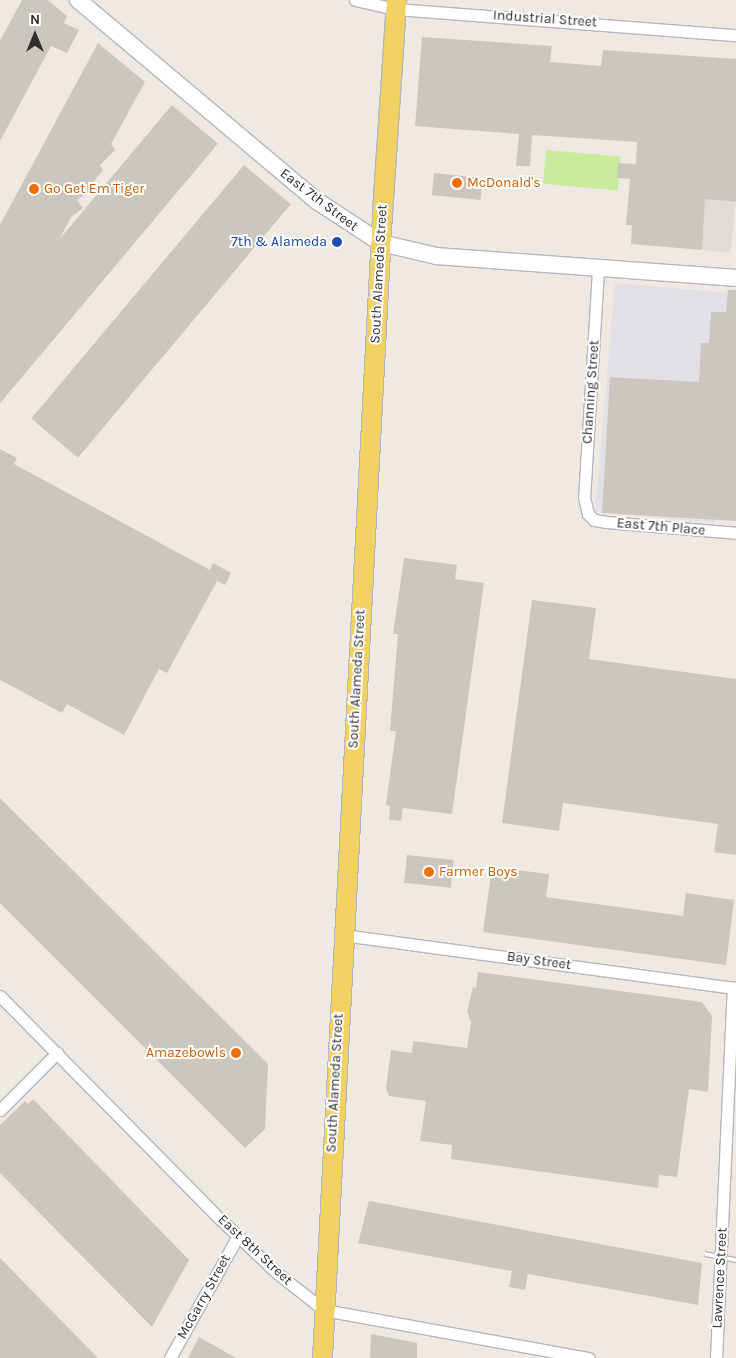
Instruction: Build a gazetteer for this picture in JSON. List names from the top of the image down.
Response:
{
  "streets": {
    "main road": ["East 7th Street", "South Alameda Street"],
    "street": [
      "Industrial Street",
      "Channing Street",
      "East 7th Place",
      "Bay Street",
      "East 8th Street",
      "Lawrence Street",
      "McGarry Street"
    ]
  },
  "crossings": [
    ["Industrial Street", "South Alameda Street"],
    ["East 7th Street", "South Alameda Street"],
    ["East 7th Street", "Channing Street"],
    ["South Alameda Street", "Bay Street"],
    ["South Alameda Street", "East 8th Street"],
    ["Channing Street", "East 7th Place"],
    ["Bay Street", "Lawrence Street"],
    ["East 8th Street", "McGarry Street"]
  ],
  "places": [
    "McDonald's",
    "Go Get Em Tiger",
    "7th & Alameda",
    "Farmer Boys",
    "Amazebowls"
  ],
  "north": "top"
}
